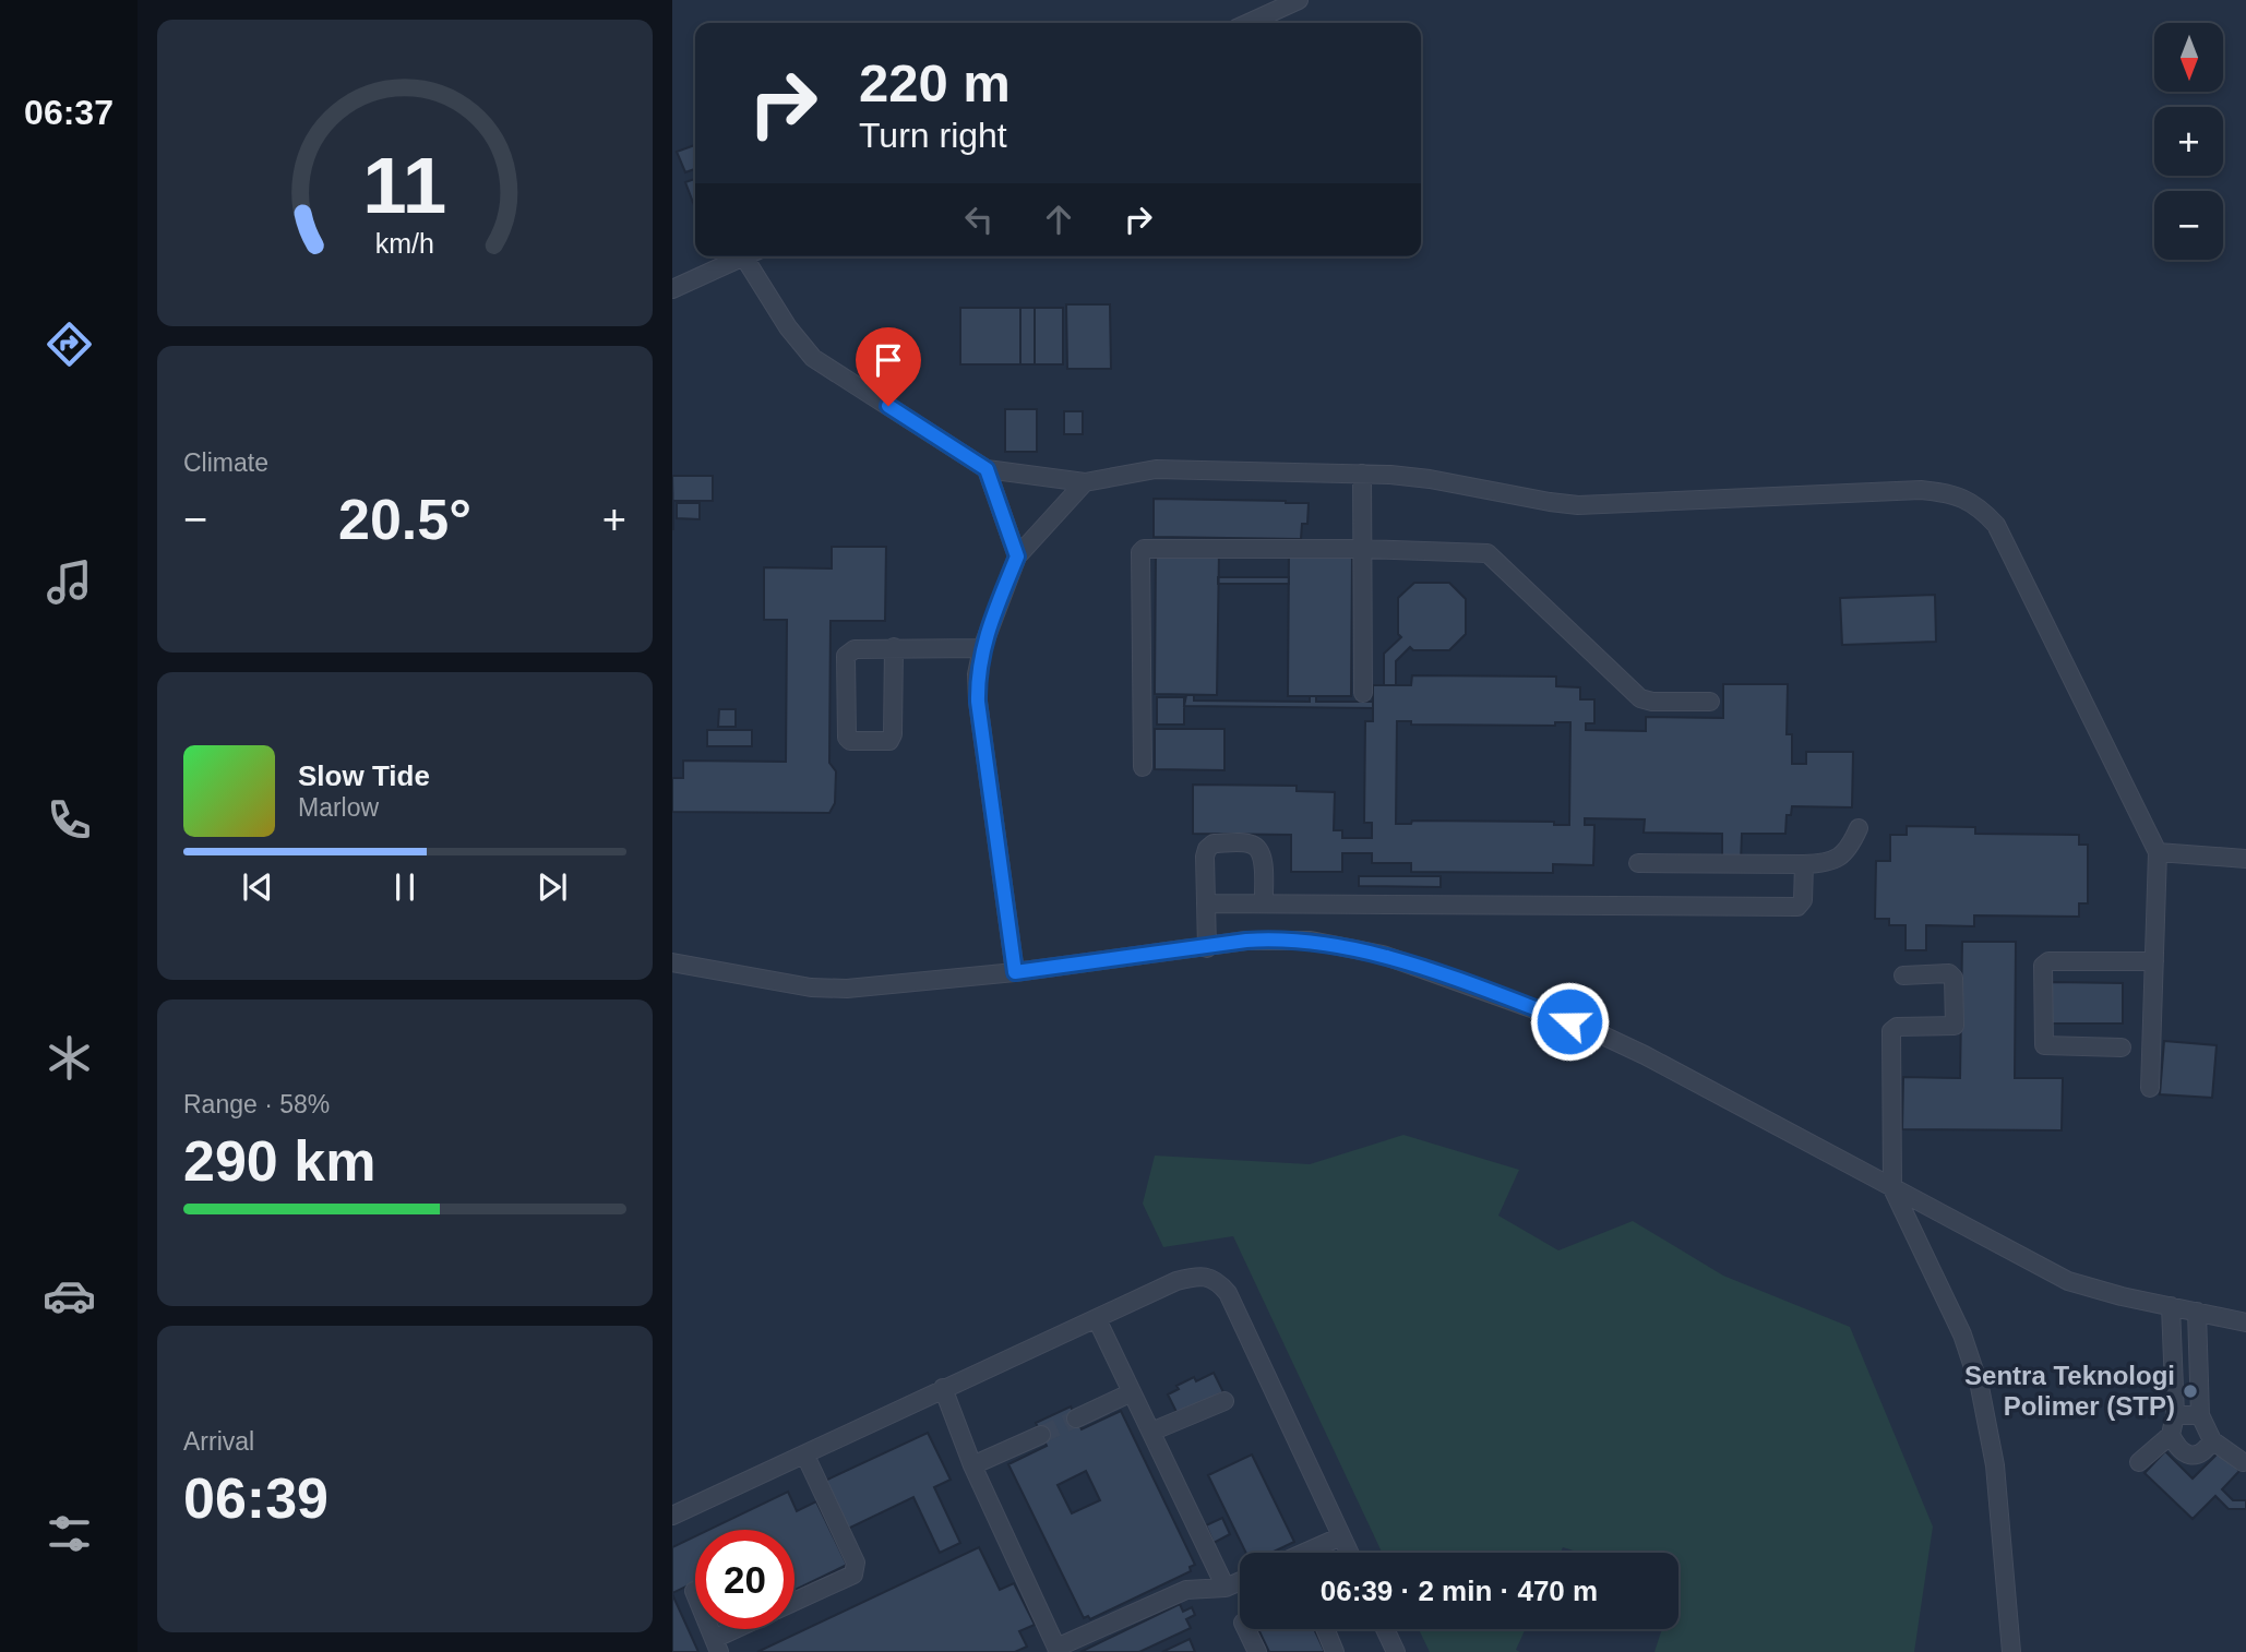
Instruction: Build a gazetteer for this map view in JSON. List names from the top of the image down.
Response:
{
  "places": ["Sentra Teknologi Polimer (STP)"],
  "north": "bottom",
  "page": {
    "tabs": "06:37",
    "map_buttons": ["+", "−"],
    "turn": ["220 m", "Turn right"],
    "tile": [
      "Climate",
      ["Range · 58%", "290 km"],
      ["Arrival", "06:39"]
    ],
    "heat": ["−", "20.5°", "+"],
    "song": ["Slow Tide", "Marlow"],
    "limit": "20",
    "trip": "06:39 · 2 min · 470 m",
    "gauge": ["11", "km/h"]
  }
}
